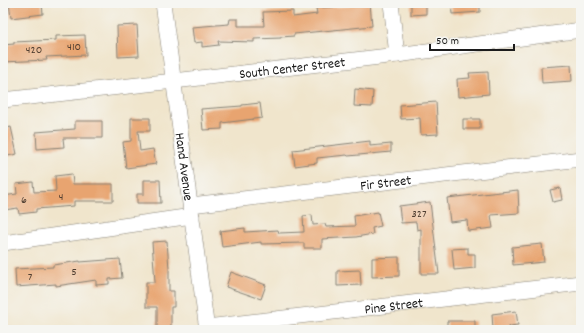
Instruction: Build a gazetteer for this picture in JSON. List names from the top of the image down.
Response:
{
  "streets": {
    "street": [
      "South Center Street",
      "Hand Avenue",
      "Fir Street",
      "Pine Street"
    ]
  },
  "crossings": [
    ["South Center Street", "Hand Avenue"],
    ["Hand Avenue", "Fir Street"],
    ["Hand Avenue", "Pine Street"]
  ],
  "house_numbers": [
    "410",
    "420",
    "4",
    "6",
    "327",
    "5",
    "7"
  ],
  "scale_bar": "50 m"
}
